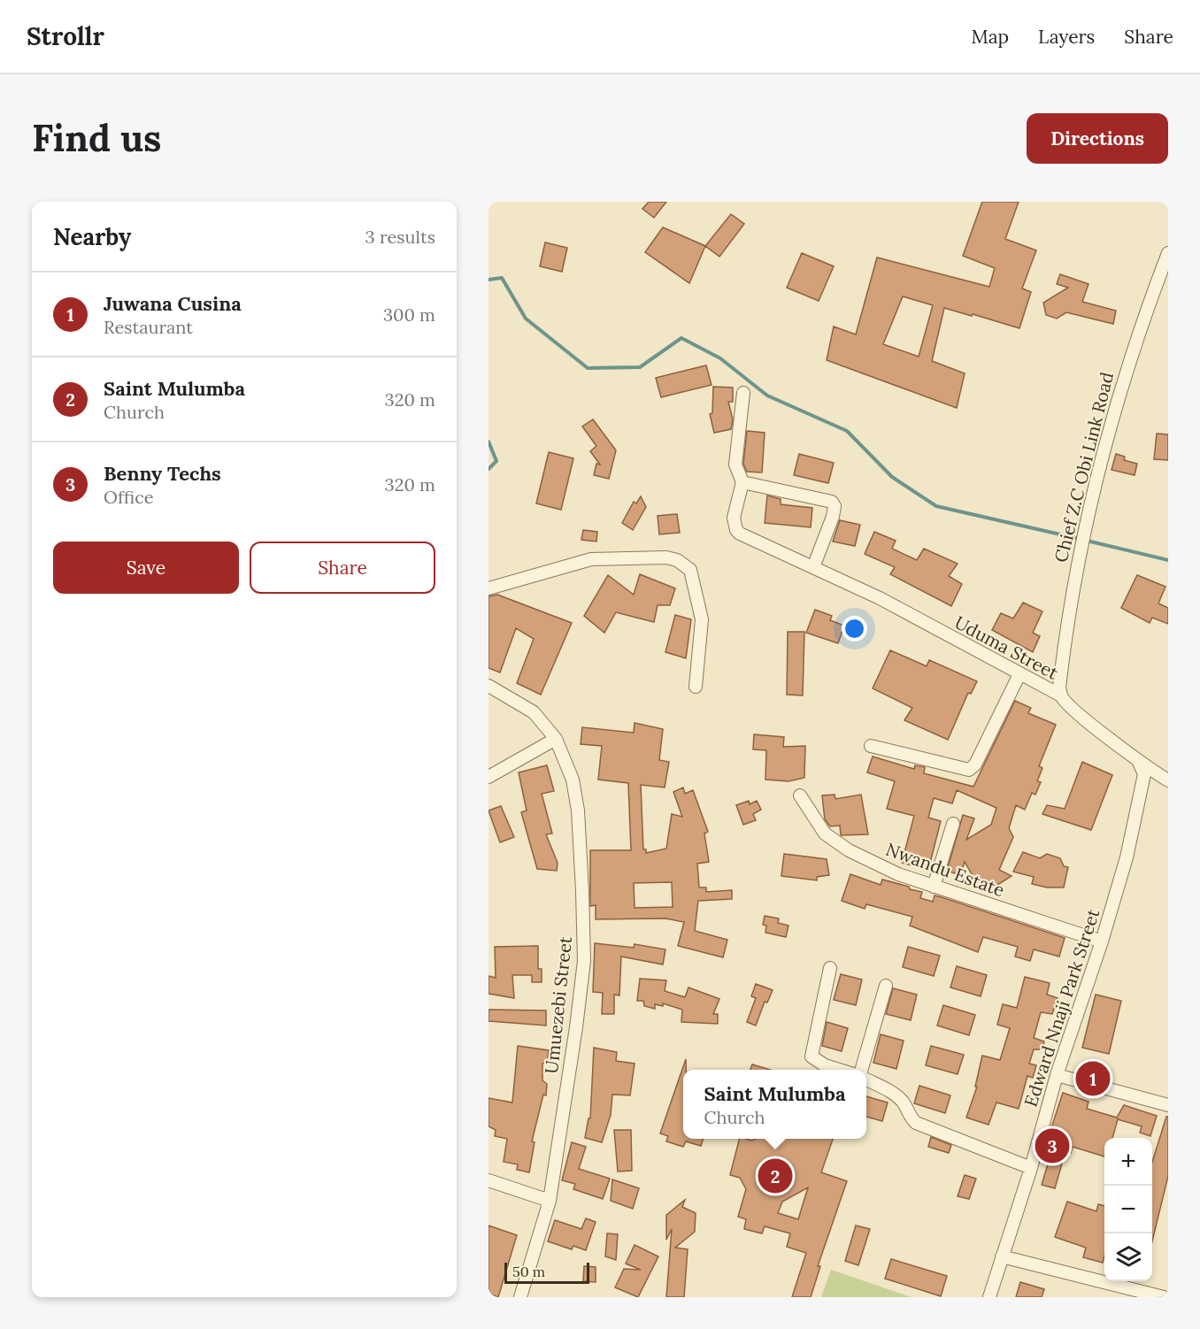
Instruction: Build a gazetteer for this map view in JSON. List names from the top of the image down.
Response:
{
  "streets": {
    "street": [
      "Chief Z.C Obi Link Road",
      "Uduma Street",
      "Nwandu Estate",
      "Umuezebi Street",
      "Edward Nnaji Park Street"
    ]
  },
  "crossings": [
    ["Chief Z.C Obi Link Road", "Uduma Street"],
    ["Uduma Street", "Edward Nnaji Park Street"],
    ["Nwandu Estate", "Edward Nnaji Park Street"]
  ],
  "scale_bar": "50 m",
  "page": {
    "header": "Strollr",
    "nav": ["Map", "Layers", "Share"],
    "buttons": [
      "Directions",
      ["Save", "Share"]
    ],
    "title": "Find us",
    "heading": ["Nearby", "3 results"],
    "list": [
      {
        "mark": "1",
        "name": "Juwana Cusina",
        "note": "Restaurant",
        "value": "300 m"
      },
      {
        "mark": "2",
        "name": "Saint Mulumba",
        "note": "Church",
        "value": "320 m"
      },
      {
        "mark": "3",
        "name": "Benny Techs",
        "note": "Office",
        "value": "320 m"
      }
    ],
    "pins": ["1", "3", "2"],
    "popup": ["Saint Mulumba", "Church"],
    "map_buttons": ["+", "−"],
    "scale": "50 m"
  }
}
